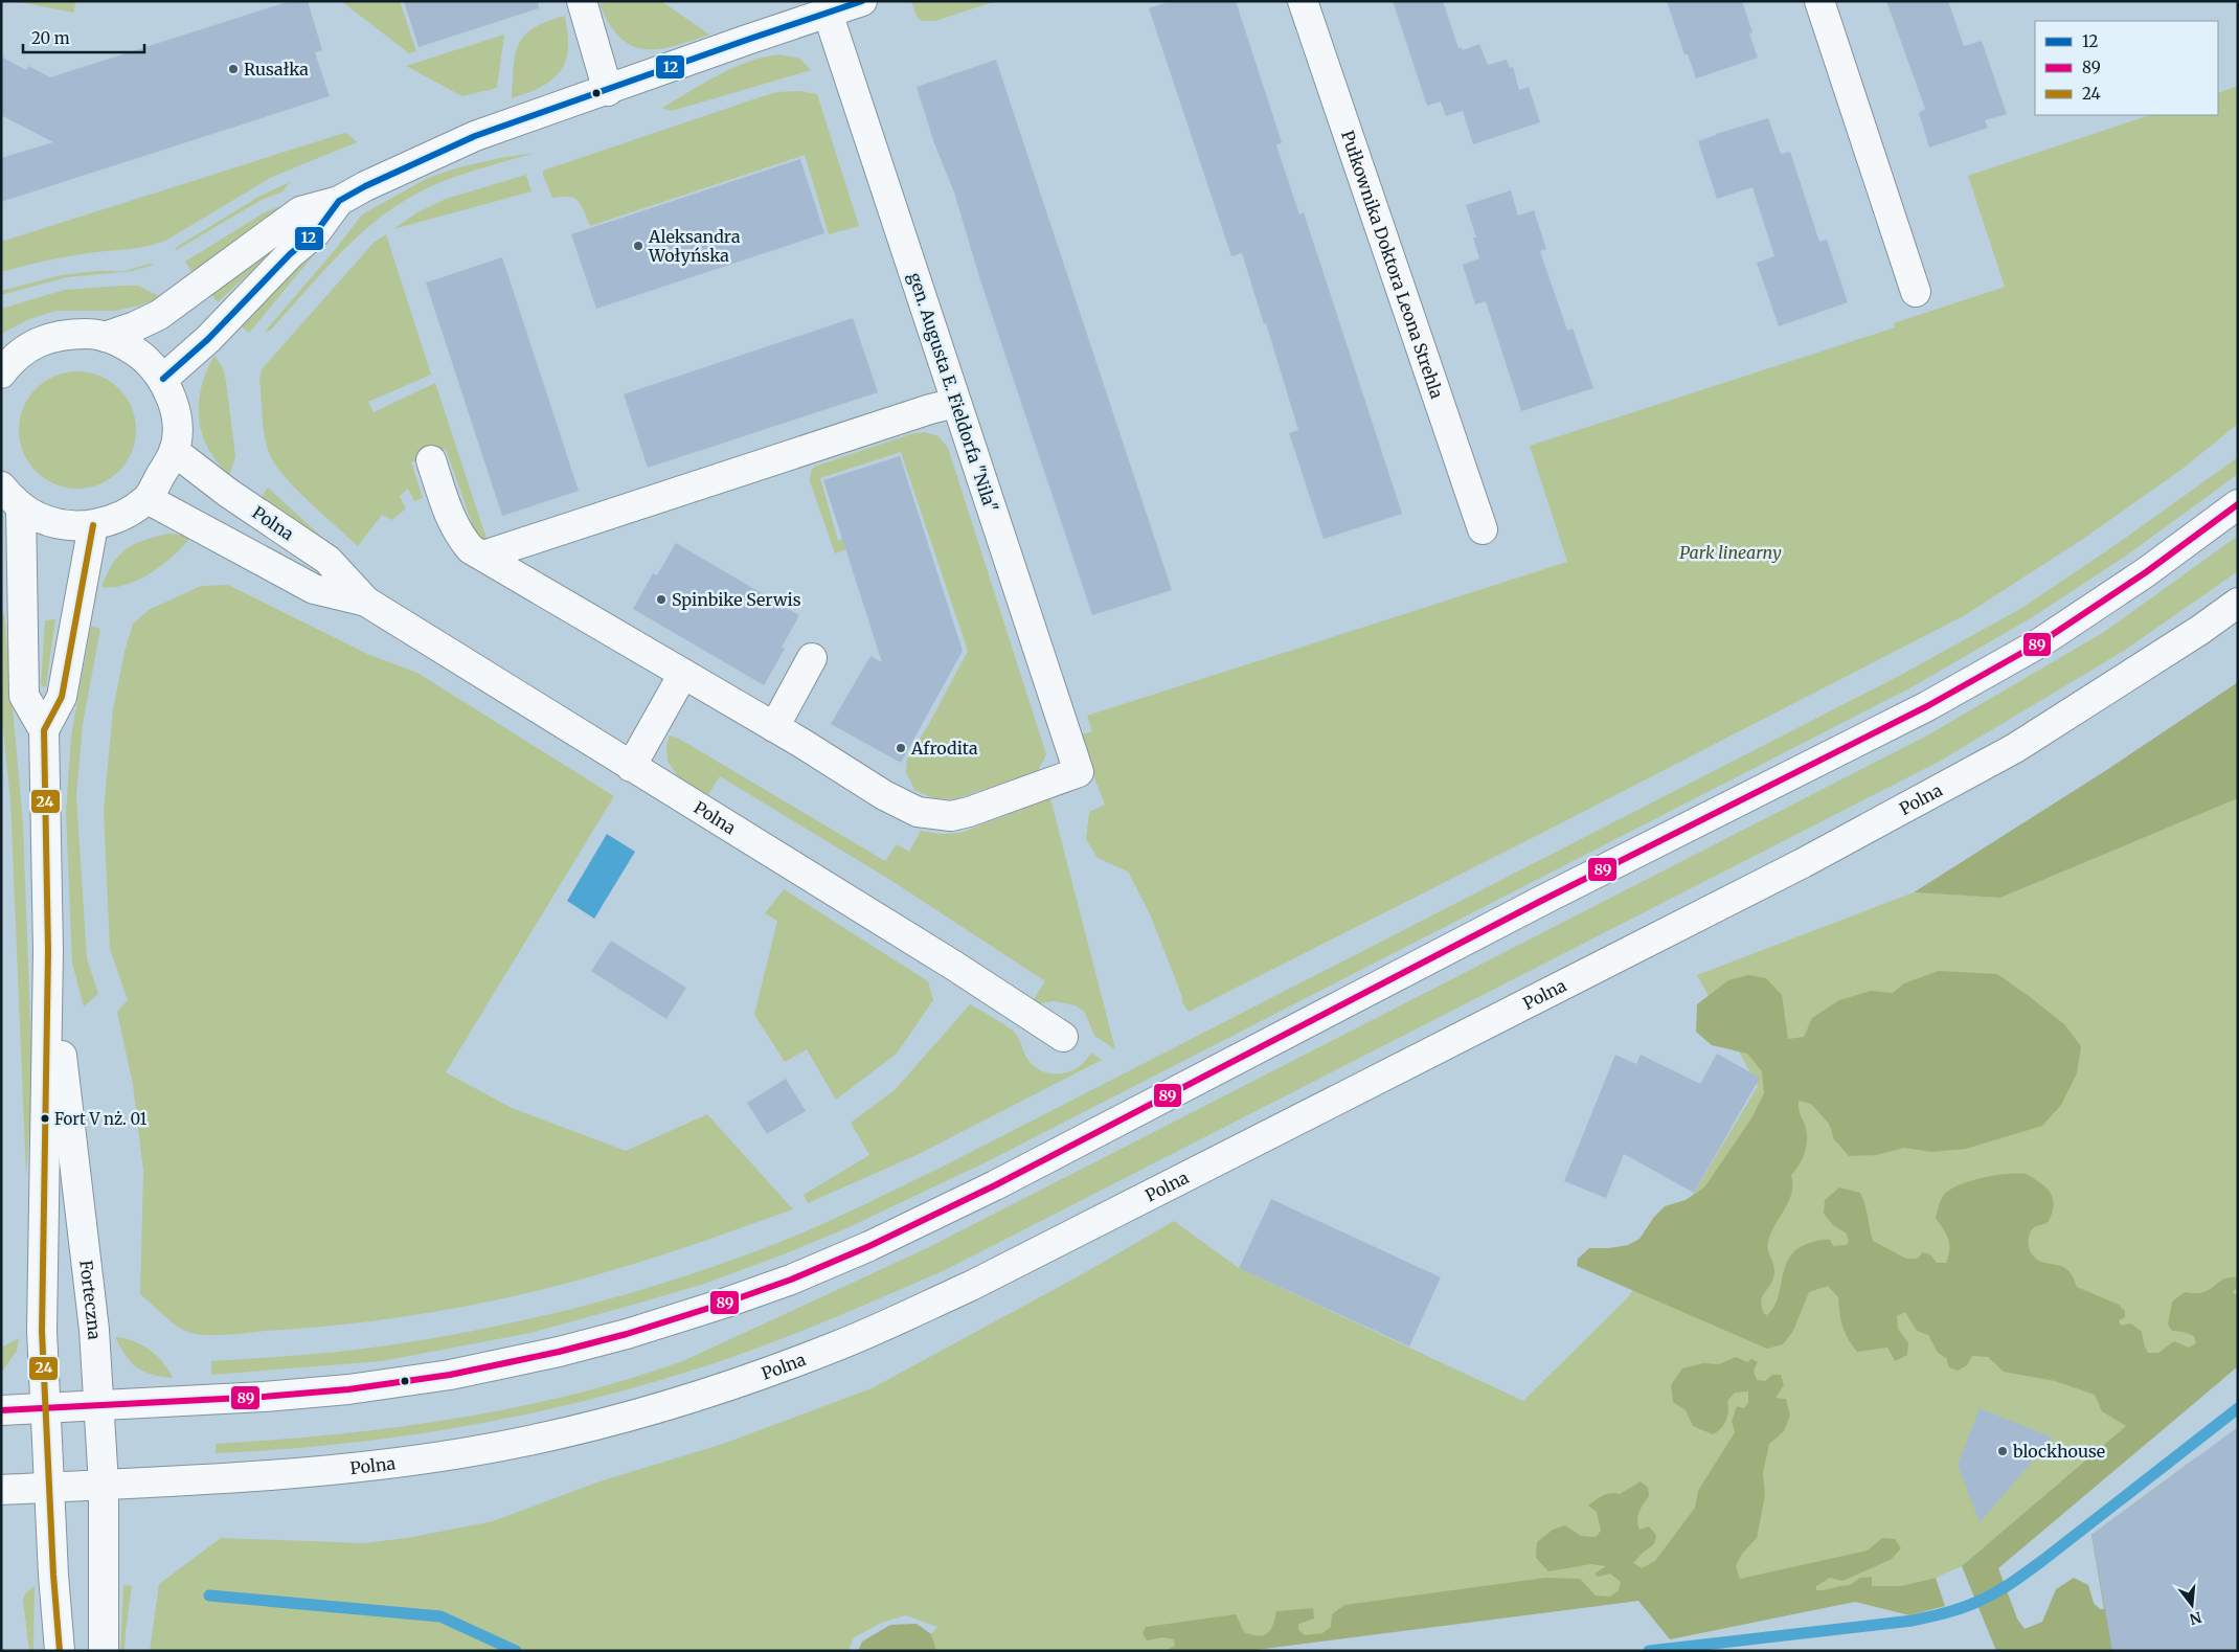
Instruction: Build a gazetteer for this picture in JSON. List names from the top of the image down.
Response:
{
  "streets": {
    "street": [
      "Pułkownika Doktora Leona Strehla",
      "gen. Augusta E. Fieldorfa \"Nila\"",
      "Polna",
      "Forteczna"
    ]
  },
  "crossings": [
    ["Polna", "Forteczna"]
  ],
  "parks": ["Park linearny"],
  "places": [
    "Rusałka",
    "Aleksandra Wołyńska",
    "Spinbike Serwis",
    "Afrodita",
    "Fort V nż. 01",
    "blockhouse"
  ],
  "lines": ["transit line 12", "transit line 89", "transit line 24"],
  "legend": ["12", "89", "24"],
  "scale_bar": "20 m",
  "north": "bottom"
}
